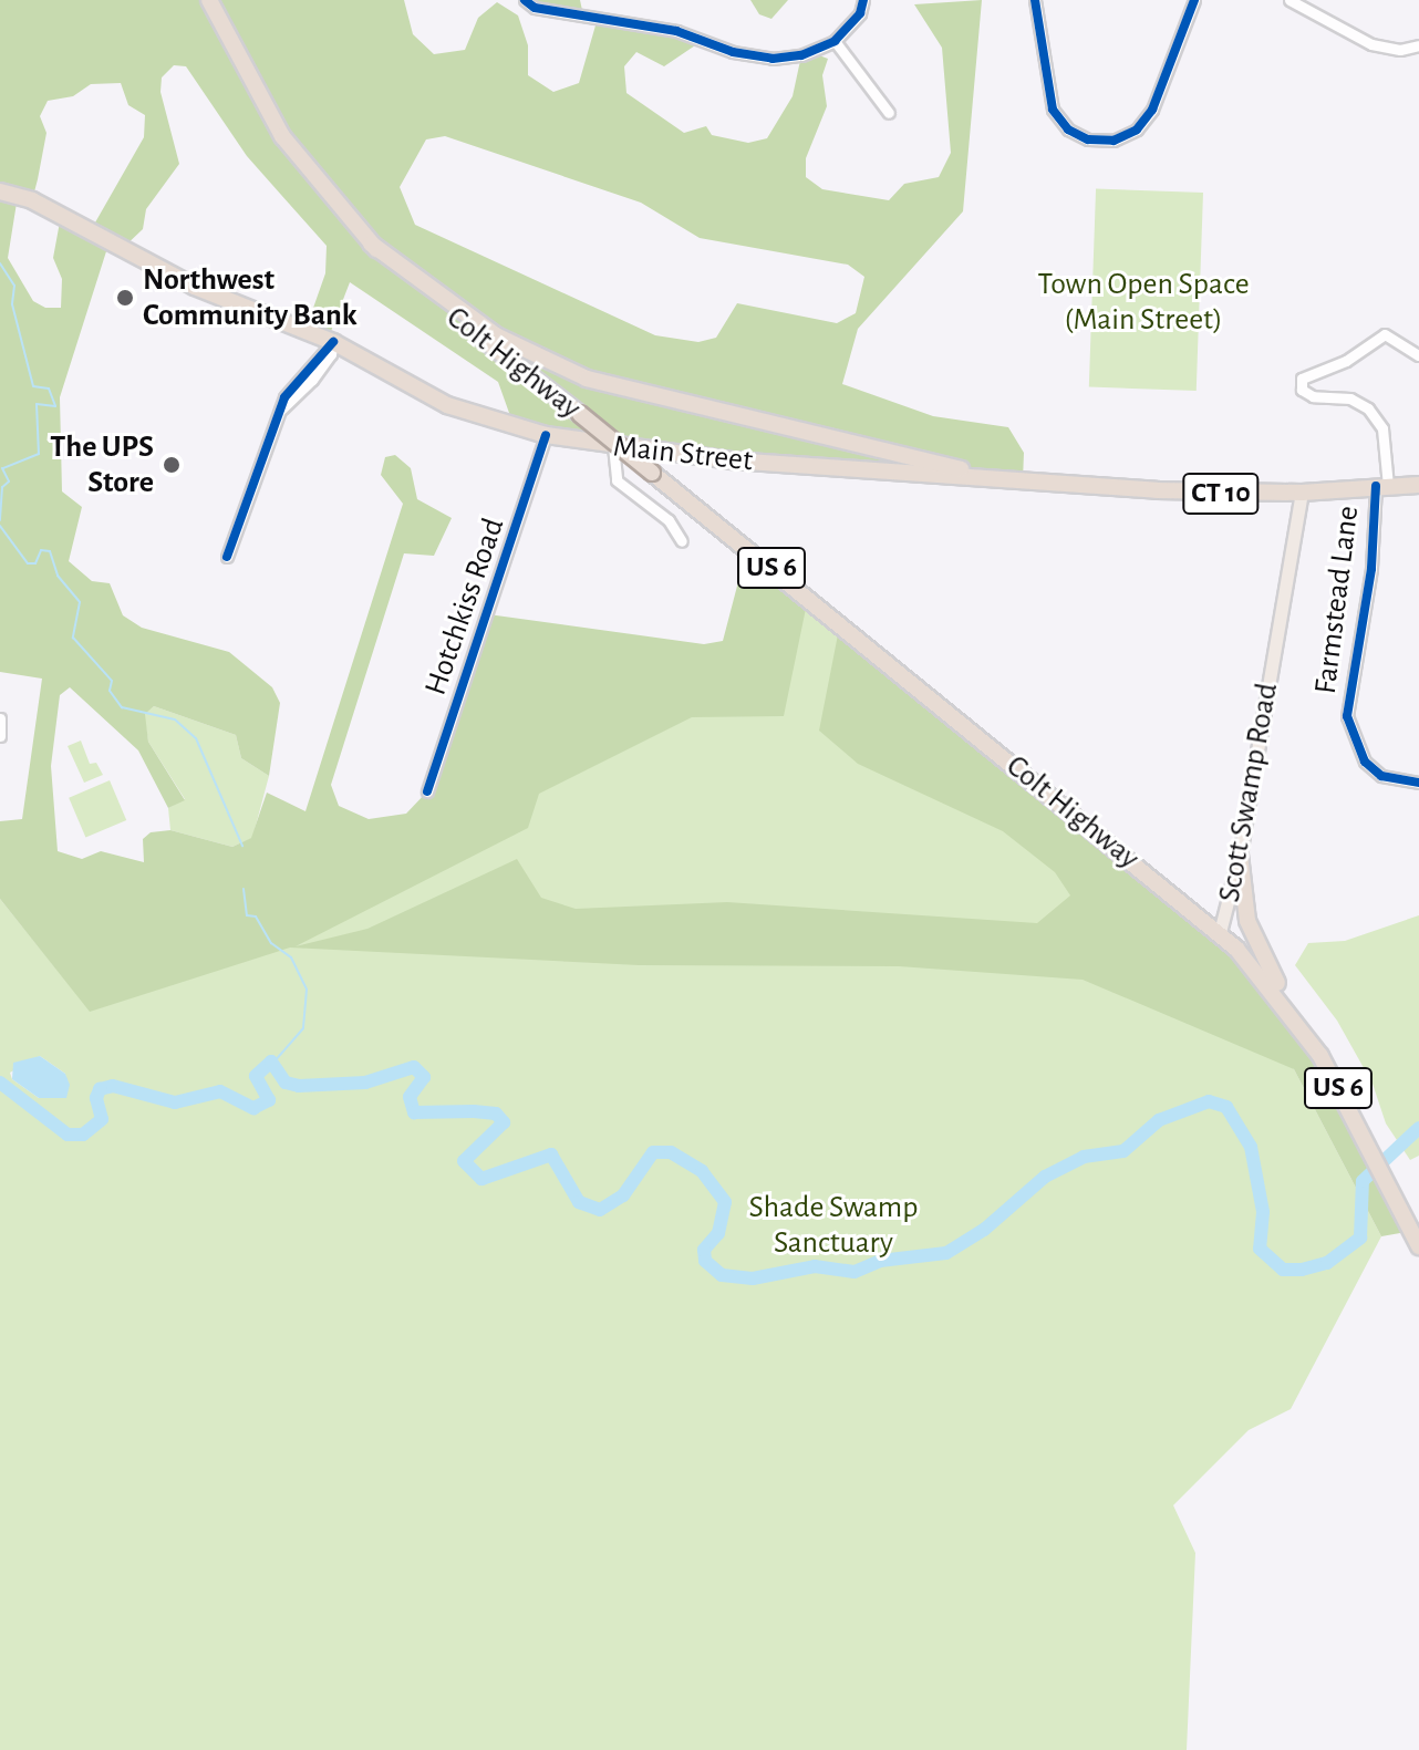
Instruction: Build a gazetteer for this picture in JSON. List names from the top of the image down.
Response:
{
  "streets": {
    "highway": [
      "Colt Highway",
      "Main Street",
      "CT 10",
      "US 6",
      "Scott Swamp Road"
    ],
    "street": ["Farmstead Lane", "Hotchkiss Road"]
  },
  "crossings": [
    ["Colt Highway", "Scott Swamp Road"],
    ["Main Street", "Farmstead Lane"],
    ["Main Street", "Hotchkiss Road"],
    ["Main Street", "Scott Swamp Road"]
  ],
  "parks": ["Town Open Space (Main Street)", "Shade Swamp Sanctuary"],
  "places": ["Northwest Community Bank", "The UPS Store"]
}
